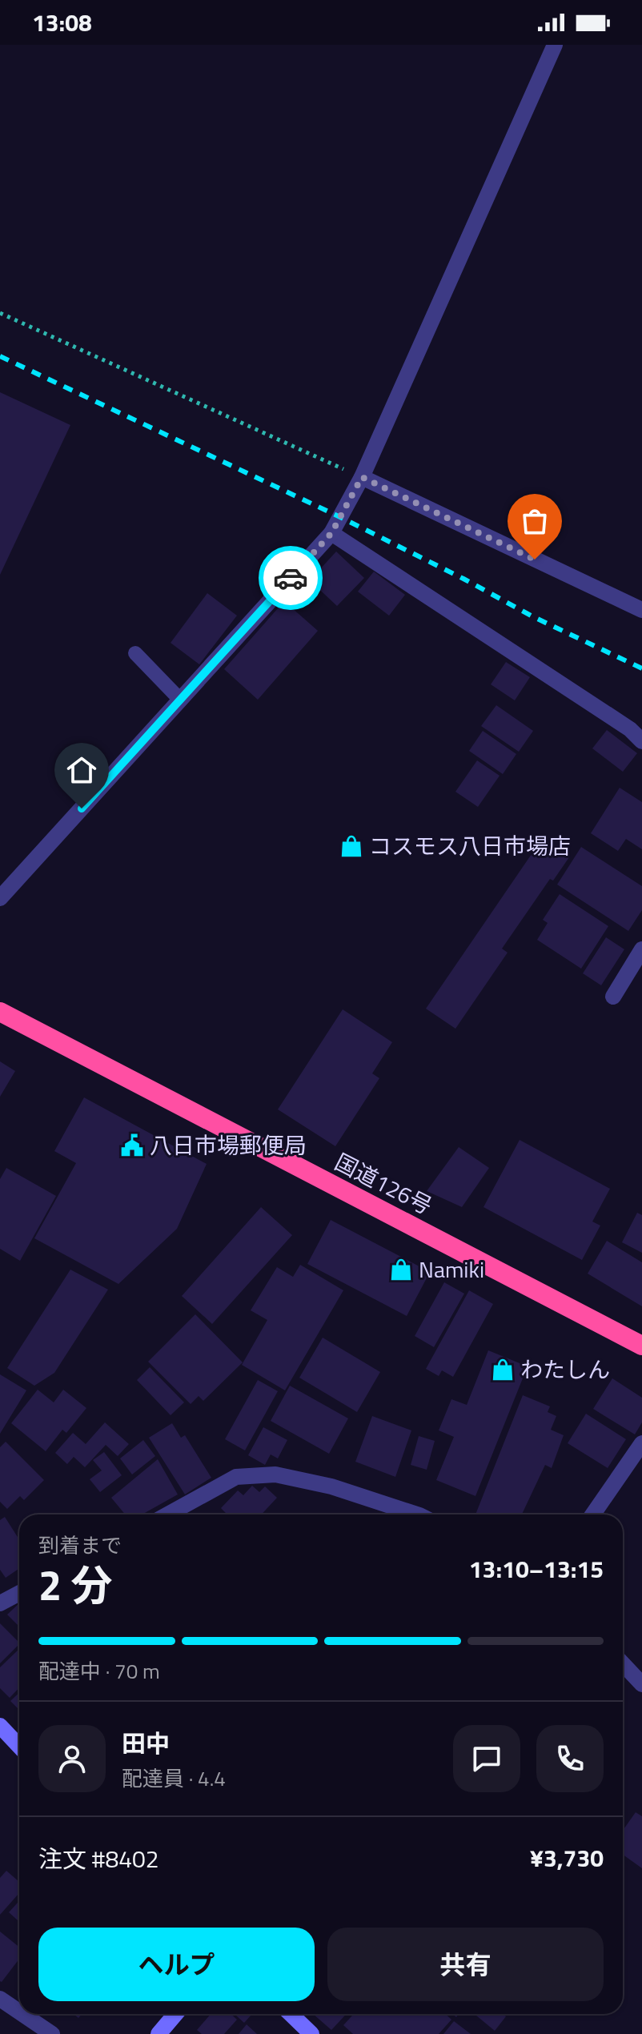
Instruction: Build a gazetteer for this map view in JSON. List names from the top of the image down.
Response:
{
  "streets": {
    "highway": ["国道126号"]
  },
  "places": {
    "shop": ["コスモス八日市場店", "Namiki", "わたしん"],
    "public building": ["八日市場郵便局"]
  },
  "page": {
    "status": "13:08",
    "heading": ["2 分", "到着まで", "13:10–13:15"],
    "panel": [
      "田中",
      "配達員 · 4.4",
      "注文 #8402",
      "¥3,730"
    ],
    "bar": "配達中 · 70 m",
    "buttons": ["ヘルプ", "共有"]
  }
}
